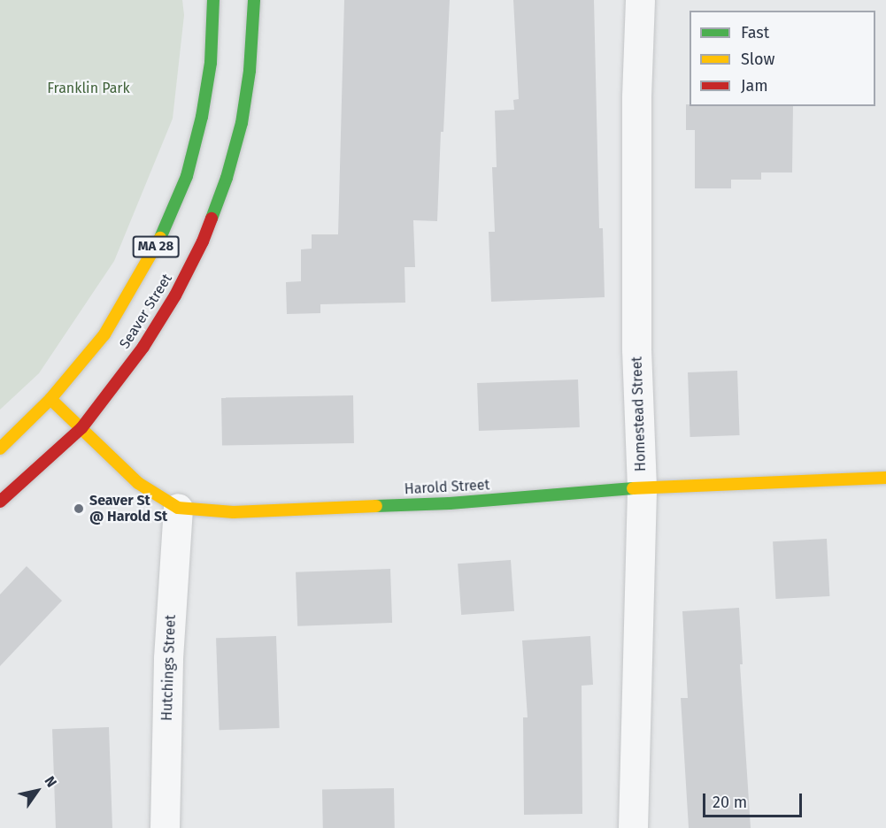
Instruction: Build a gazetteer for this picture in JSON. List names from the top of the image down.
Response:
{
  "streets": {
    "main road": ["MA 28", "Seaver Street", "Harold Street"],
    "street": ["Homestead Street", "Hutchings Street"]
  },
  "crossings": [
    ["Seaver Street", "Harold Street"],
    ["Homestead Street", "Harold Street"],
    ["Harold Street", "Hutchings Street"]
  ],
  "parks": ["Franklin Park"],
  "places": ["Seaver St @ Harold St"],
  "legend": ["Fast", "Slow", "Jam"],
  "scale_bar": "20 m",
  "north": "top right"
}
